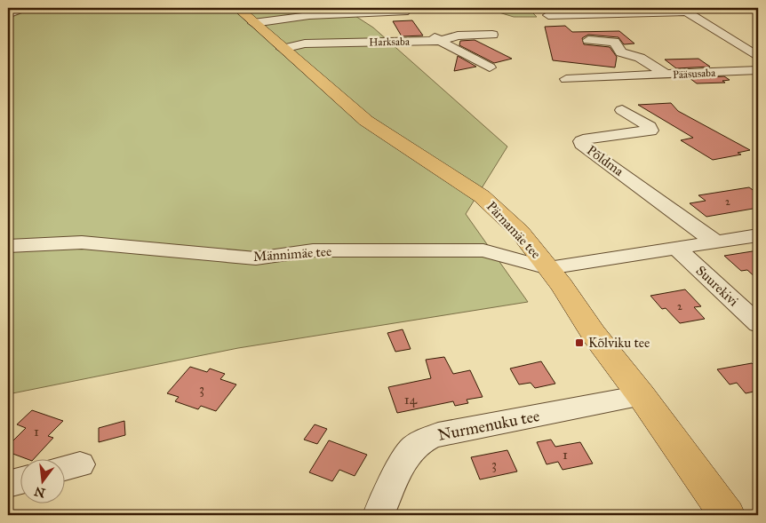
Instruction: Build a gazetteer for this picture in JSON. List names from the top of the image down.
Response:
{
  "streets": {
    "main road": ["Pärnamäe tee"],
    "street": [
      "Harksaba",
      "Pääsusaba",
      "Põldma",
      "Männimäe tee",
      "Suurekivi",
      "Nurmenuku tee"
    ]
  },
  "crossings": [
    ["Harksaba", "Pärnamäe tee"],
    ["Pärnamäe tee", "Männimäe tee"],
    ["Pärnamäe tee", "Nurmenuku tee"]
  ],
  "places": {
    "transit": ["Kõlviku tee"]
  },
  "house_numbers": [
    "2",
    "2",
    "3",
    "14",
    "1",
    "1",
    "3"
  ],
  "north": "bottom"
}
